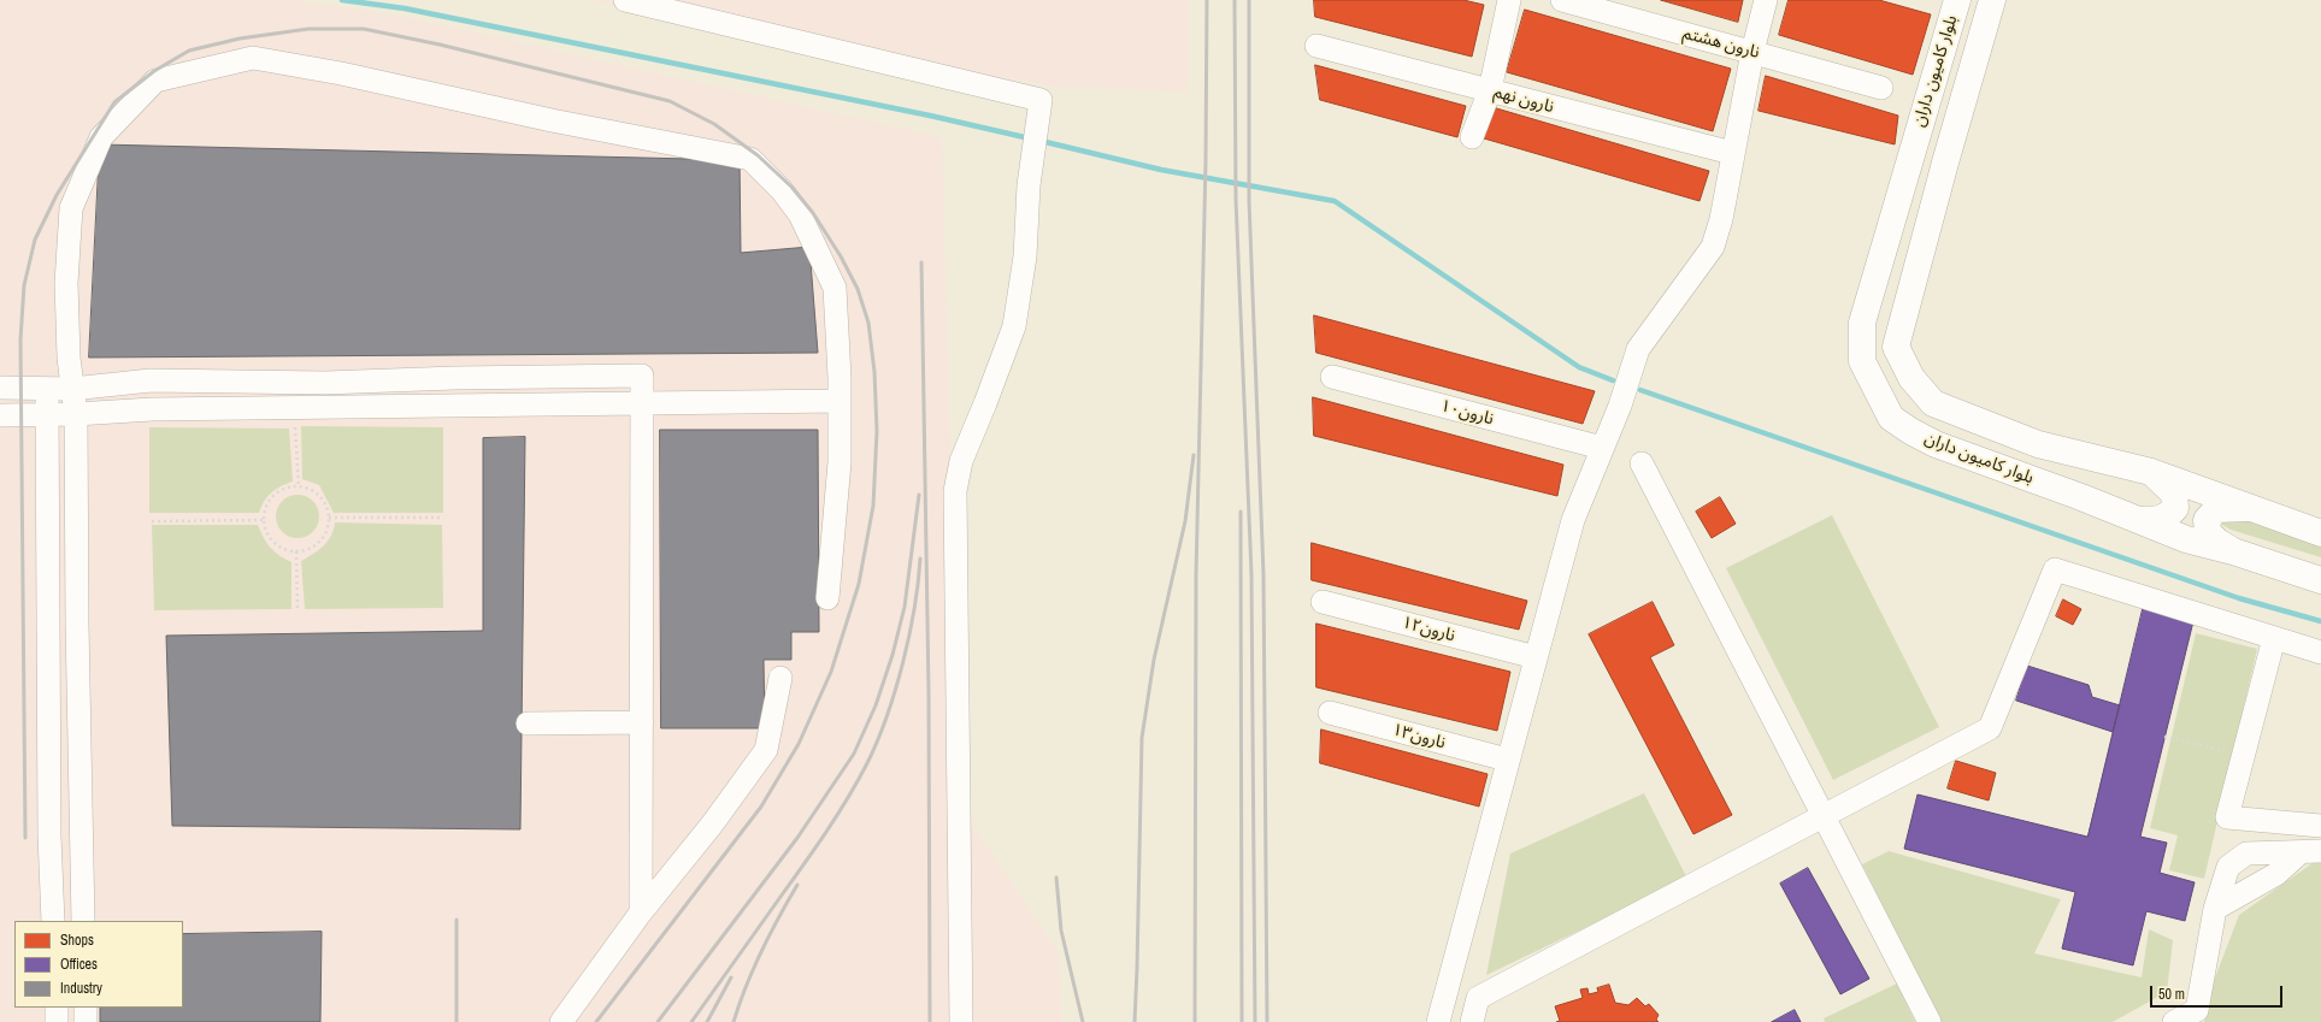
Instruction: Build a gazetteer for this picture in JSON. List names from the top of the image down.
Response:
{
  "streets": {
    "main road": ["بلوار کامیون داران"],
    "lane": [
      "نارون هشتم",
      "نارون نهم",
      "نارون۱۰",
      "نارون۱۲",
      "نارون۱۳"
    ]
  },
  "legend": ["Shops", "Offices", "Industry"],
  "scale_bar": "50 m"
}
